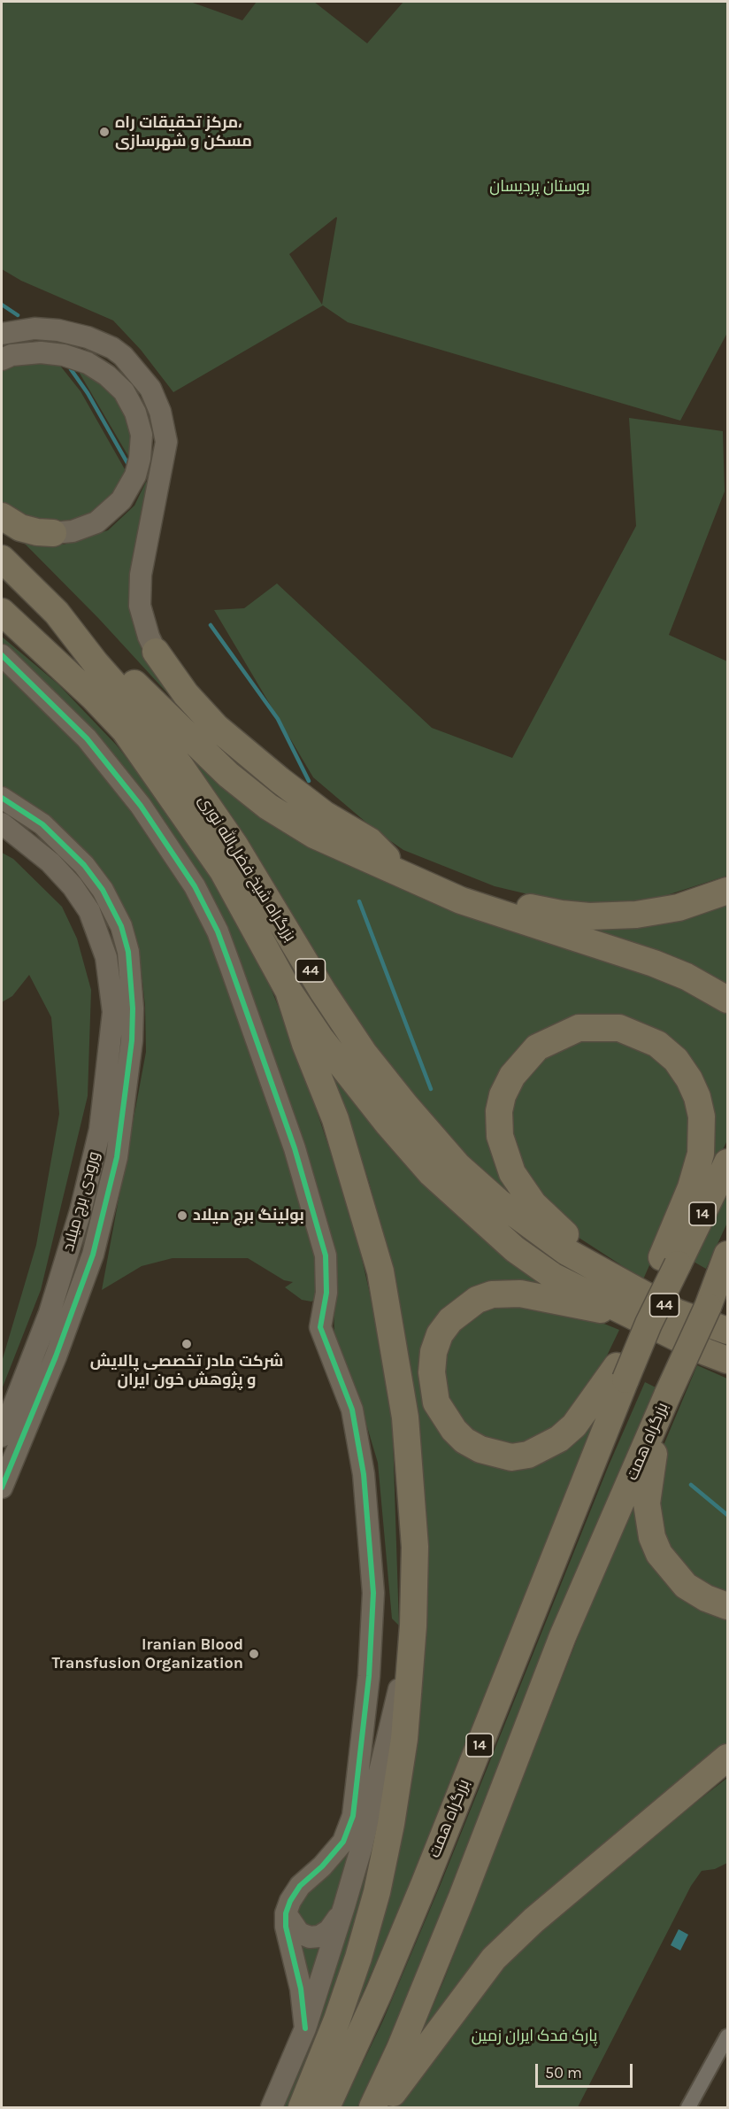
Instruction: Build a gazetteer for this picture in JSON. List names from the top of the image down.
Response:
{
  "streets": {
    "highway": [
      "بزرگراه شیخ فضل‌الله نوری",
      "44",
      "14",
      "بزرگراه همت"
    ],
    "street": ["ورودی برج میلاد"]
  },
  "crossings": [
    ["بزرگراه شیخ فضل‌الله نوری", "14"],
    ["بزرگراه شیخ فضل‌الله نوری", "بزرگراه همت"],
    ["14", "بزرگراه همت"]
  ],
  "parks": ["بوستان پردیسان", "پارک فدک ایران زمین"],
  "places": [
    "مرکز تحقیقات راه، مسکن و شهرسازی",
    "بولینگ برج ميلاد",
    "شرکت مادر تخصصی پالایش و پژوهش خون ایران",
    "Iranian Blood Transfusion Organization"
  ],
  "scale_bar": "50 m"
}
